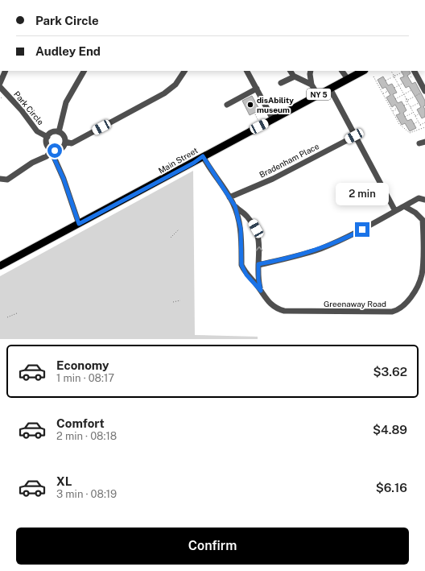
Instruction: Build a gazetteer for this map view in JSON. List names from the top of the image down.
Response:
{
  "streets": {
    "main road": ["NY 5", "Main Street"],
    "street": ["Park Circle", "Bradenham Place", "Greenaway Road"]
  },
  "places": ["disAbility museum"],
  "page": {
    "banner": ["Park Circle", "Audley End"],
    "bubble": "2 min",
    "list": [
      {
        "name": "Economy",
        "note": "1 min · 08:17",
        "value": "$3.62"
      },
      {
        "name": "Comfort",
        "note": "2 min · 08:18",
        "value": "$4.89"
      },
      {
        "name": "XL",
        "note": "3 min · 08:19",
        "value": "$6.16"
      }
    ],
    "buttons": "Confirm"
  }
}
